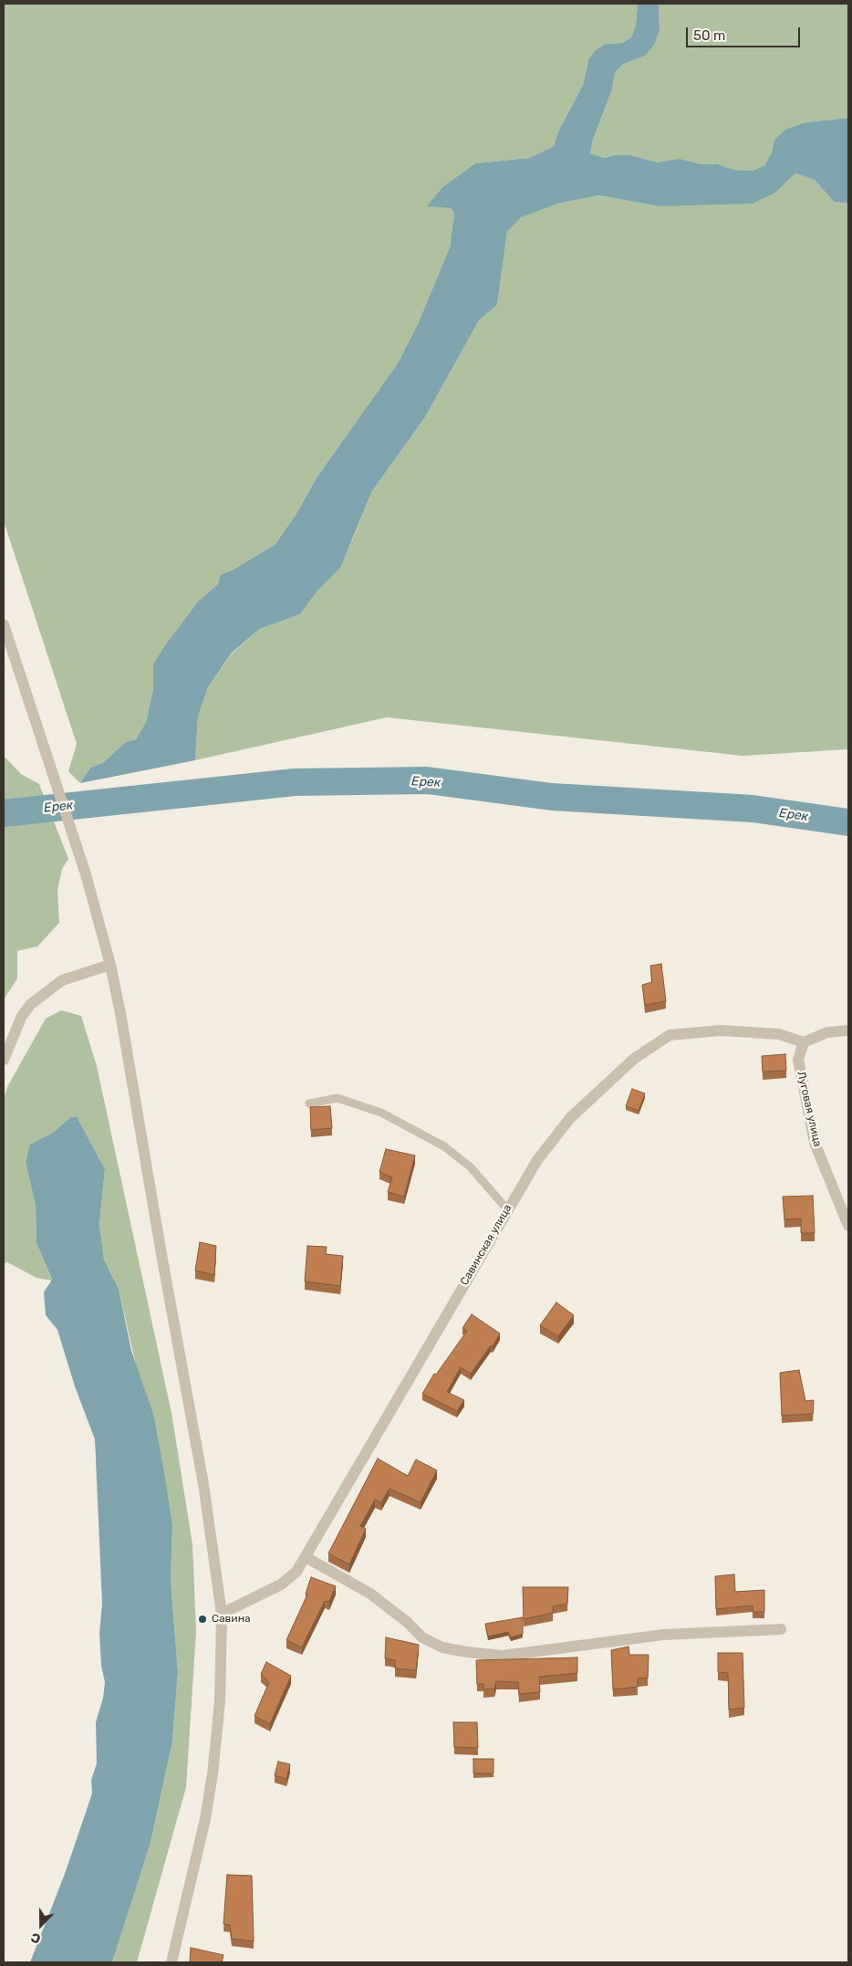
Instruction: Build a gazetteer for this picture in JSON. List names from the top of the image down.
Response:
{
  "streets": {
    "street": ["Луговая улица", "Савинская улица"]
  },
  "crossings": [
    ["Луговая улица", "Савинская улица"]
  ],
  "water": ["Ерек"],
  "places": ["Савина"],
  "scale_bar": "50 m",
  "north": "bottom"
}
